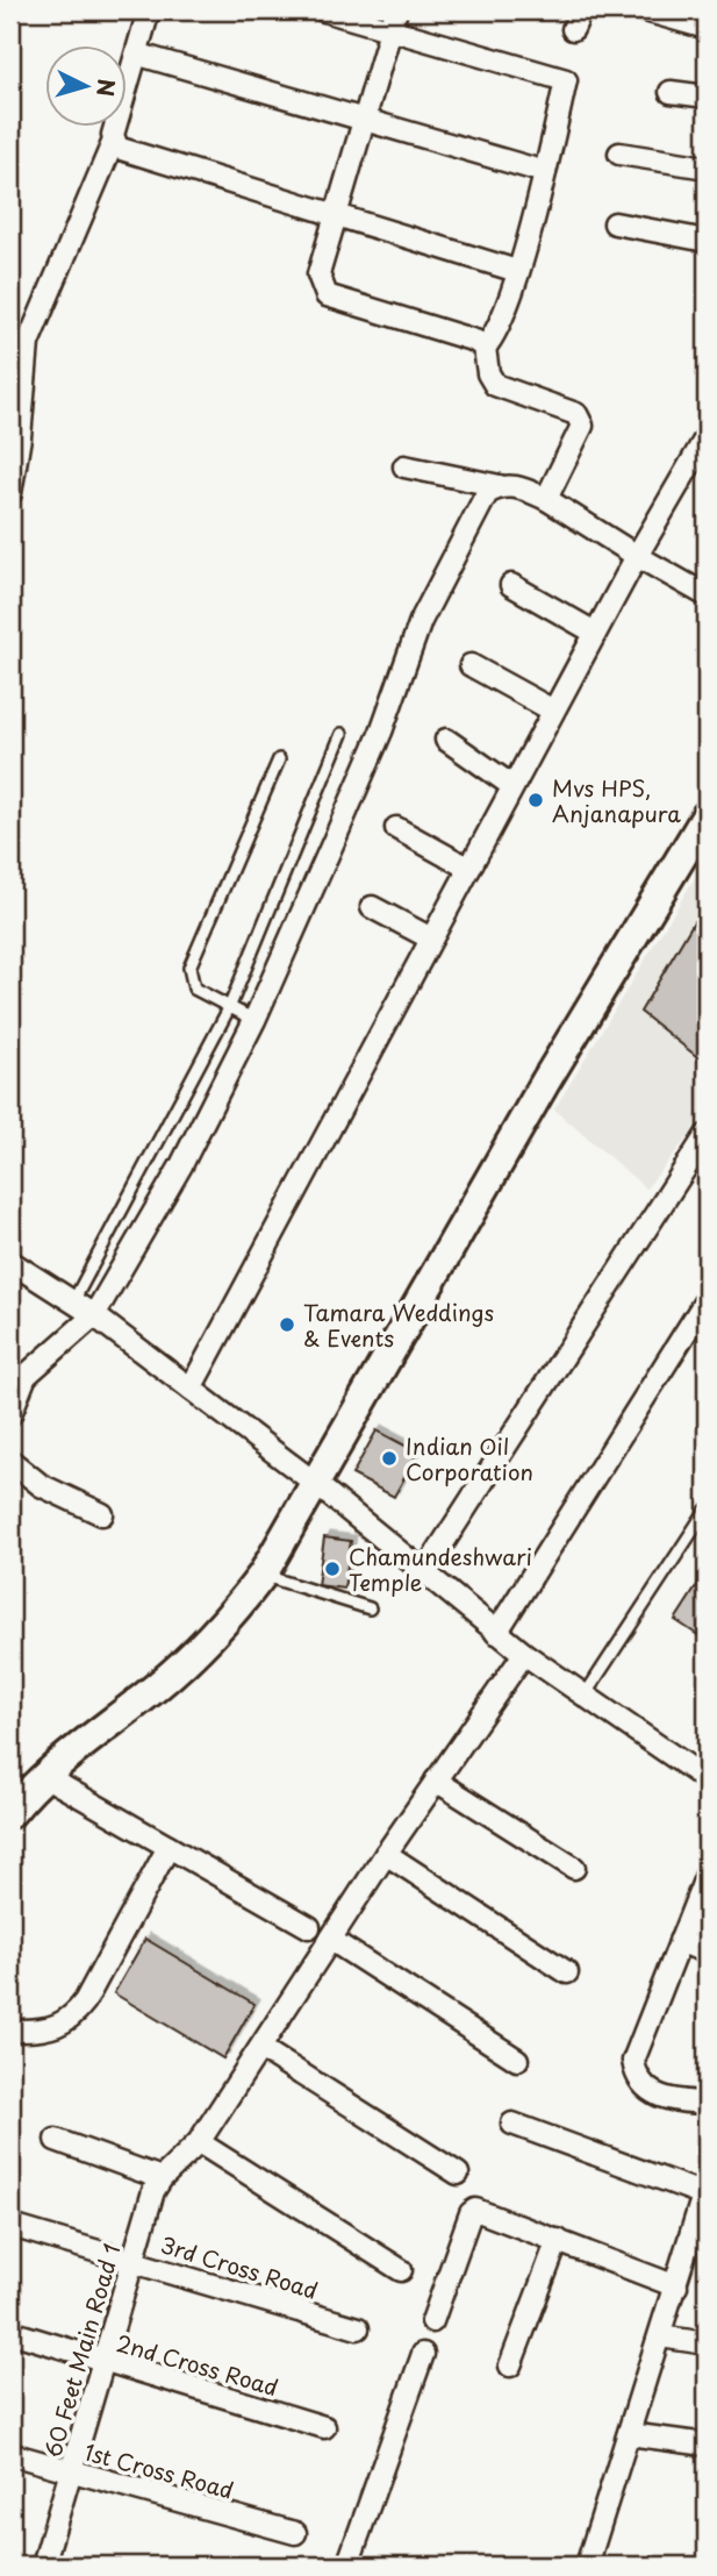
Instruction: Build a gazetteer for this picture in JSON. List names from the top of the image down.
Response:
{
  "streets": {
    "street": [
      "3rd Cross Road",
      "60 Feet Main Road 1",
      "2nd Cross Road",
      "1st Cross Road"
    ]
  },
  "crossings": [
    ["3rd Cross Road", "60 Feet Main Road 1"],
    ["60 Feet Main Road 1", "2nd Cross Road"],
    ["60 Feet Main Road 1", "1st Cross Road"]
  ],
  "places": [
    "Mvs HPS, Anjanapura",
    "Tamara Weddings & Events",
    "Indian Oil Corporation",
    "Chamundeshwari Temple"
  ],
  "north": "right"
}
